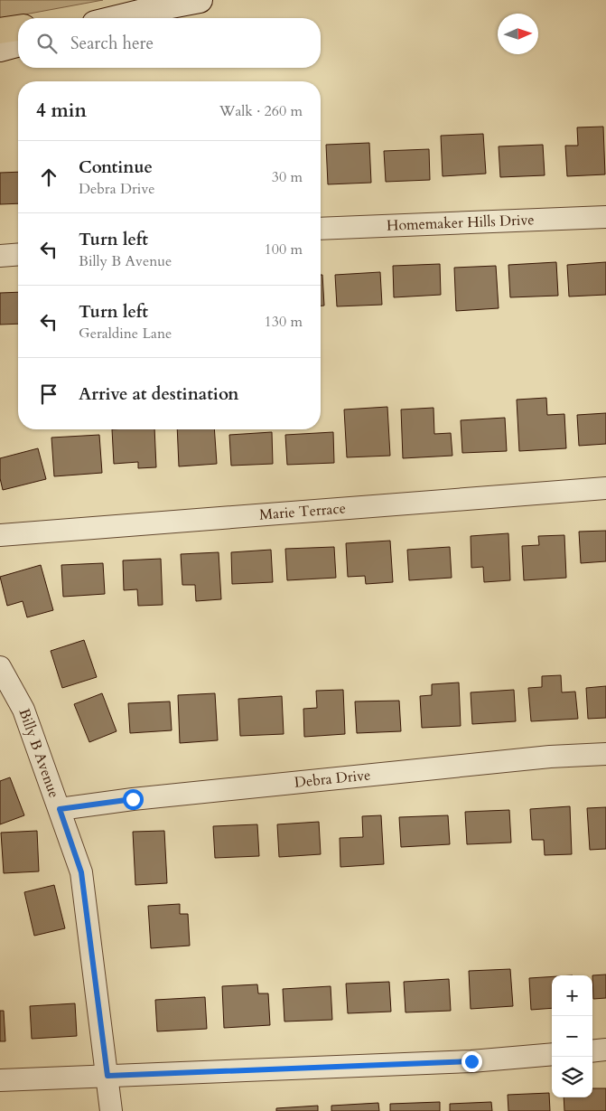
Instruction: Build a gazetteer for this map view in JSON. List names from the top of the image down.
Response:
{
  "streets": {
    "street": [
      "Homemaker Hills Drive",
      "Marie Terrace",
      "Billy B Avenue",
      "Debra Drive"
    ]
  },
  "crossings": [
    ["Billy B Avenue", "Debra Drive"]
  ],
  "north": "right",
  "page": {
    "search": "Search here",
    "heading": ["4 min", "Walk · 260 m"],
    "list": [
      ["Continue", "Debra Drive", "30 m"],
      ["Turn left", "Billy B Avenue", "100 m"],
      ["Turn left", "Geraldine Lane", "130 m"],
      "Arrive at destination"
    ],
    "map_buttons": ["+", "−"]
  }
}
